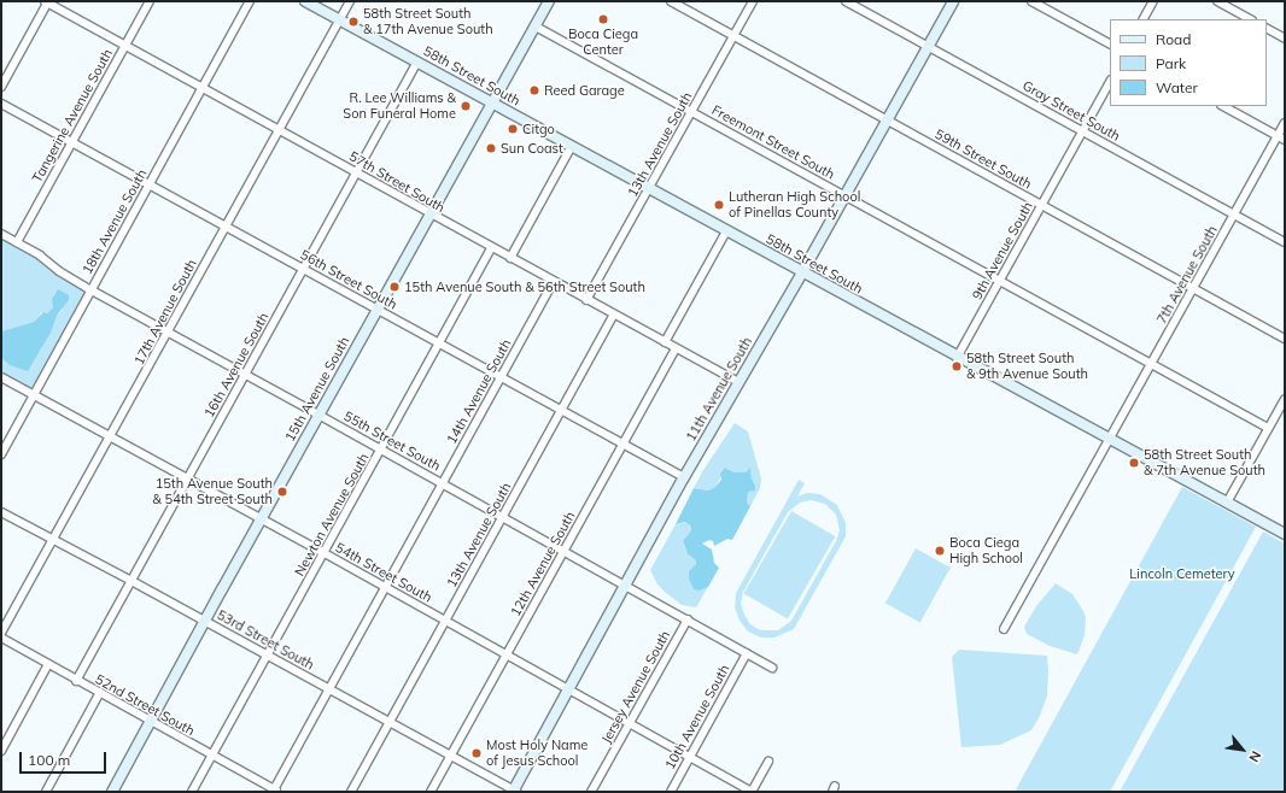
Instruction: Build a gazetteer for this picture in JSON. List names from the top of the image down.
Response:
{
  "streets": {
    "street": [
      "58th Street South",
      "Gray Street South",
      "Tangerine Avenue South",
      "Freemont Street South",
      "13th Avenue South",
      "59th Street South",
      "57th Street South",
      "18th Avenue South",
      "9th Avenue South",
      "7th Avenue South",
      "56th Street South",
      "17th Avenue South",
      "16th Avenue South",
      "15th Avenue South",
      "11th Avenue South",
      "14th Avenue South",
      "55th Street South",
      "Newton Avenue South",
      "12th Avenue South",
      "54th Street South",
      "53rd Street South",
      "Jersey Avenue South",
      "52nd Street South",
      "10th Avenue South"
    ]
  },
  "crossings": [
    ["58th Street South", "13th Avenue South"],
    ["58th Street South", "9th Avenue South"],
    ["58th Street South", "7th Avenue South"],
    ["58th Street South", "17th Avenue South"],
    ["58th Street South", "16th Avenue South"],
    ["58th Street South", "15th Avenue South"],
    ["58th Street South", "11th Avenue South"],
    ["Gray Street South", "9th Avenue South"],
    ["Gray Street South", "7th Avenue South"],
    ["Gray Street South", "11th Avenue South"],
    ["Tangerine Avenue South", "57th Street South"],
    ["Tangerine Avenue South", "56th Street South"],
    ["Tangerine Avenue South", "55th Street South"],
    ["Freemont Street South", "13th Avenue South"],
    ["Freemont Street South", "9th Avenue South"],
    ["Freemont Street South", "7th Avenue South"],
    ["Freemont Street South", "15th Avenue South"],
    ["Freemont Street South", "11th Avenue South"],
    ["13th Avenue South", "59th Street South"],
    ["13th Avenue South", "57th Street South"],
    ["13th Avenue South", "56th Street South"],
    ["13th Avenue South", "55th Street South"],
    ["13th Avenue South", "54th Street South"],
    ["13th Avenue South", "53rd Street South"],
    ["59th Street South", "9th Avenue South"],
    ["59th Street South", "7th Avenue South"],
    ["59th Street South", "11th Avenue South"],
    ["57th Street South", "18th Avenue South"],
    ["57th Street South", "17th Avenue South"],
    ["57th Street South", "16th Avenue South"],
    ["57th Street South", "15th Avenue South"],
    ["57th Street South", "11th Avenue South"],
    ["57th Street South", "14th Avenue South"],
    ["57th Street South", "Newton Avenue South"],
    ["57th Street South", "12th Avenue South"],
    ["18th Avenue South", "56th Street South"],
    ["18th Avenue South", "55th Street South"],
    ["18th Avenue South", "54th Street South"],
    ["56th Street South", "17th Avenue South"],
    ["56th Street South", "16th Avenue South"],
    ["56th Street South", "15th Avenue South"],
    ["56th Street South", "11th Avenue South"],
    ["56th Street South", "14th Avenue South"],
    ["56th Street South", "Newton Avenue South"],
    ["56th Street South", "12th Avenue South"],
    ["17th Avenue South", "55th Street South"],
    ["17th Avenue South", "54th Street South"],
    ["17th Avenue South", "53rd Street South"],
    ["16th Avenue South", "55th Street South"],
    ["16th Avenue South", "54th Street South"],
    ["16th Avenue South", "53rd Street South"],
    ["16th Avenue South", "52nd Street South"],
    ["15th Avenue South", "55th Street South"],
    ["15th Avenue South", "54th Street South"],
    ["15th Avenue South", "53rd Street South"],
    ["15th Avenue South", "52nd Street South"],
    ["11th Avenue South", "55th Street South"],
    ["11th Avenue South", "54th Street South"],
    ["11th Avenue South", "53rd Street South"],
    ["14th Avenue South", "55th Street South"],
    ["14th Avenue South", "54th Street South"],
    ["14th Avenue South", "53rd Street South"],
    ["14th Avenue South", "52nd Street South"],
    ["55th Street South", "Newton Avenue South"],
    ["55th Street South", "12th Avenue South"],
    ["55th Street South", "Jersey Avenue South"],
    ["55th Street South", "10th Avenue South"],
    ["Newton Avenue South", "54th Street South"],
    ["Newton Avenue South", "53rd Street South"],
    ["Newton Avenue South", "52nd Street South"],
    ["12th Avenue South", "54th Street South"],
    ["12th Avenue South", "53rd Street South"],
    ["54th Street South", "Jersey Avenue South"],
    ["54th Street South", "10th Avenue South"]
  ],
  "parks": ["Lincoln Cemetery"],
  "places": [
    "Boca Ciega Center",
    "58th Street South & 17th Avenue South",
    "Reed Garage",
    "R. Lee Williams & Son Funeral Home",
    "Citgo",
    "Sun Coast",
    "Lutheran High School of Pinellas County",
    "15th Avenue South & 56th Street South",
    "58th Street South & 9th Avenue South",
    "58th Street South & 7th Avenue South",
    "15th Avenue South & 54th Street South",
    "Boca Ciega High School",
    "Most Holy Name of Jesus School"
  ],
  "legend": ["Road", "Park", "Water"],
  "scale_bar": "100 m",
  "north": "bottom right"
}
